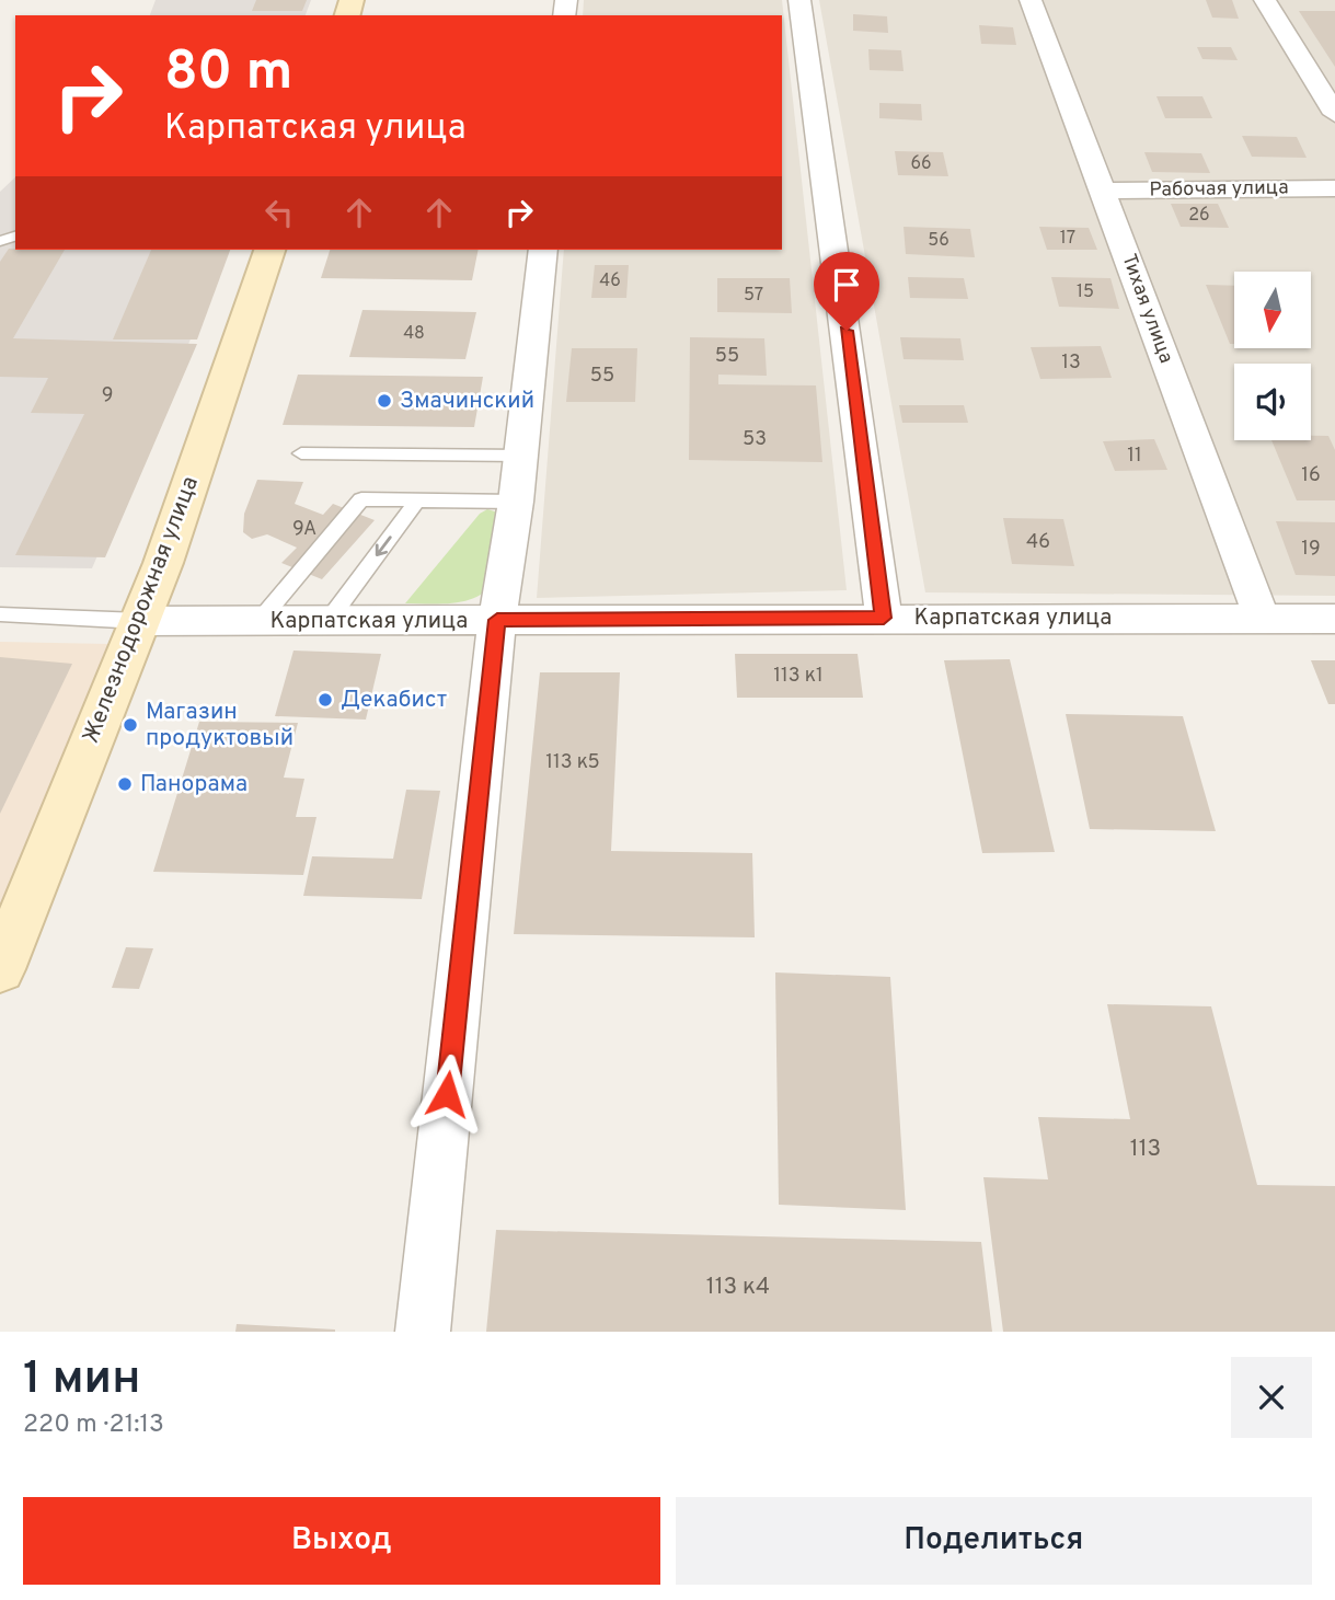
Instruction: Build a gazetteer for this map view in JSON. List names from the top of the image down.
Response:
{
  "streets": {
    "main road": ["Железнодорожная улица"],
    "street": ["Рабочая улица", "Тихая улица", "Карпатская улица"]
  },
  "crossings": [
    ["Рабочая улица", "Тихая улица"],
    ["Тихая улица", "Карпатская улица"],
    ["Железнодорожная улица", "Карпатская улица"]
  ],
  "places": [
    "Змачинский",
    "Декабист",
    "Магазин продуктовый",
    "Панорама"
  ],
  "house_numbers": [
    "66",
    "26",
    "17",
    "56",
    "46",
    "15",
    "57",
    "48",
    "55",
    "13",
    "55",
    "9",
    "53",
    "11",
    "16",
    "9А",
    "46",
    "19",
    "113 к1",
    "113 к5",
    "113",
    "113 к4"
  ],
  "north": "bottom",
  "page": {
    "turn": ["80 m", "Карпатская улица"],
    "heading": ["1 мин", "220 m · 21:13"],
    "buttons": ["Выход", "Поделиться"]
  }
}
